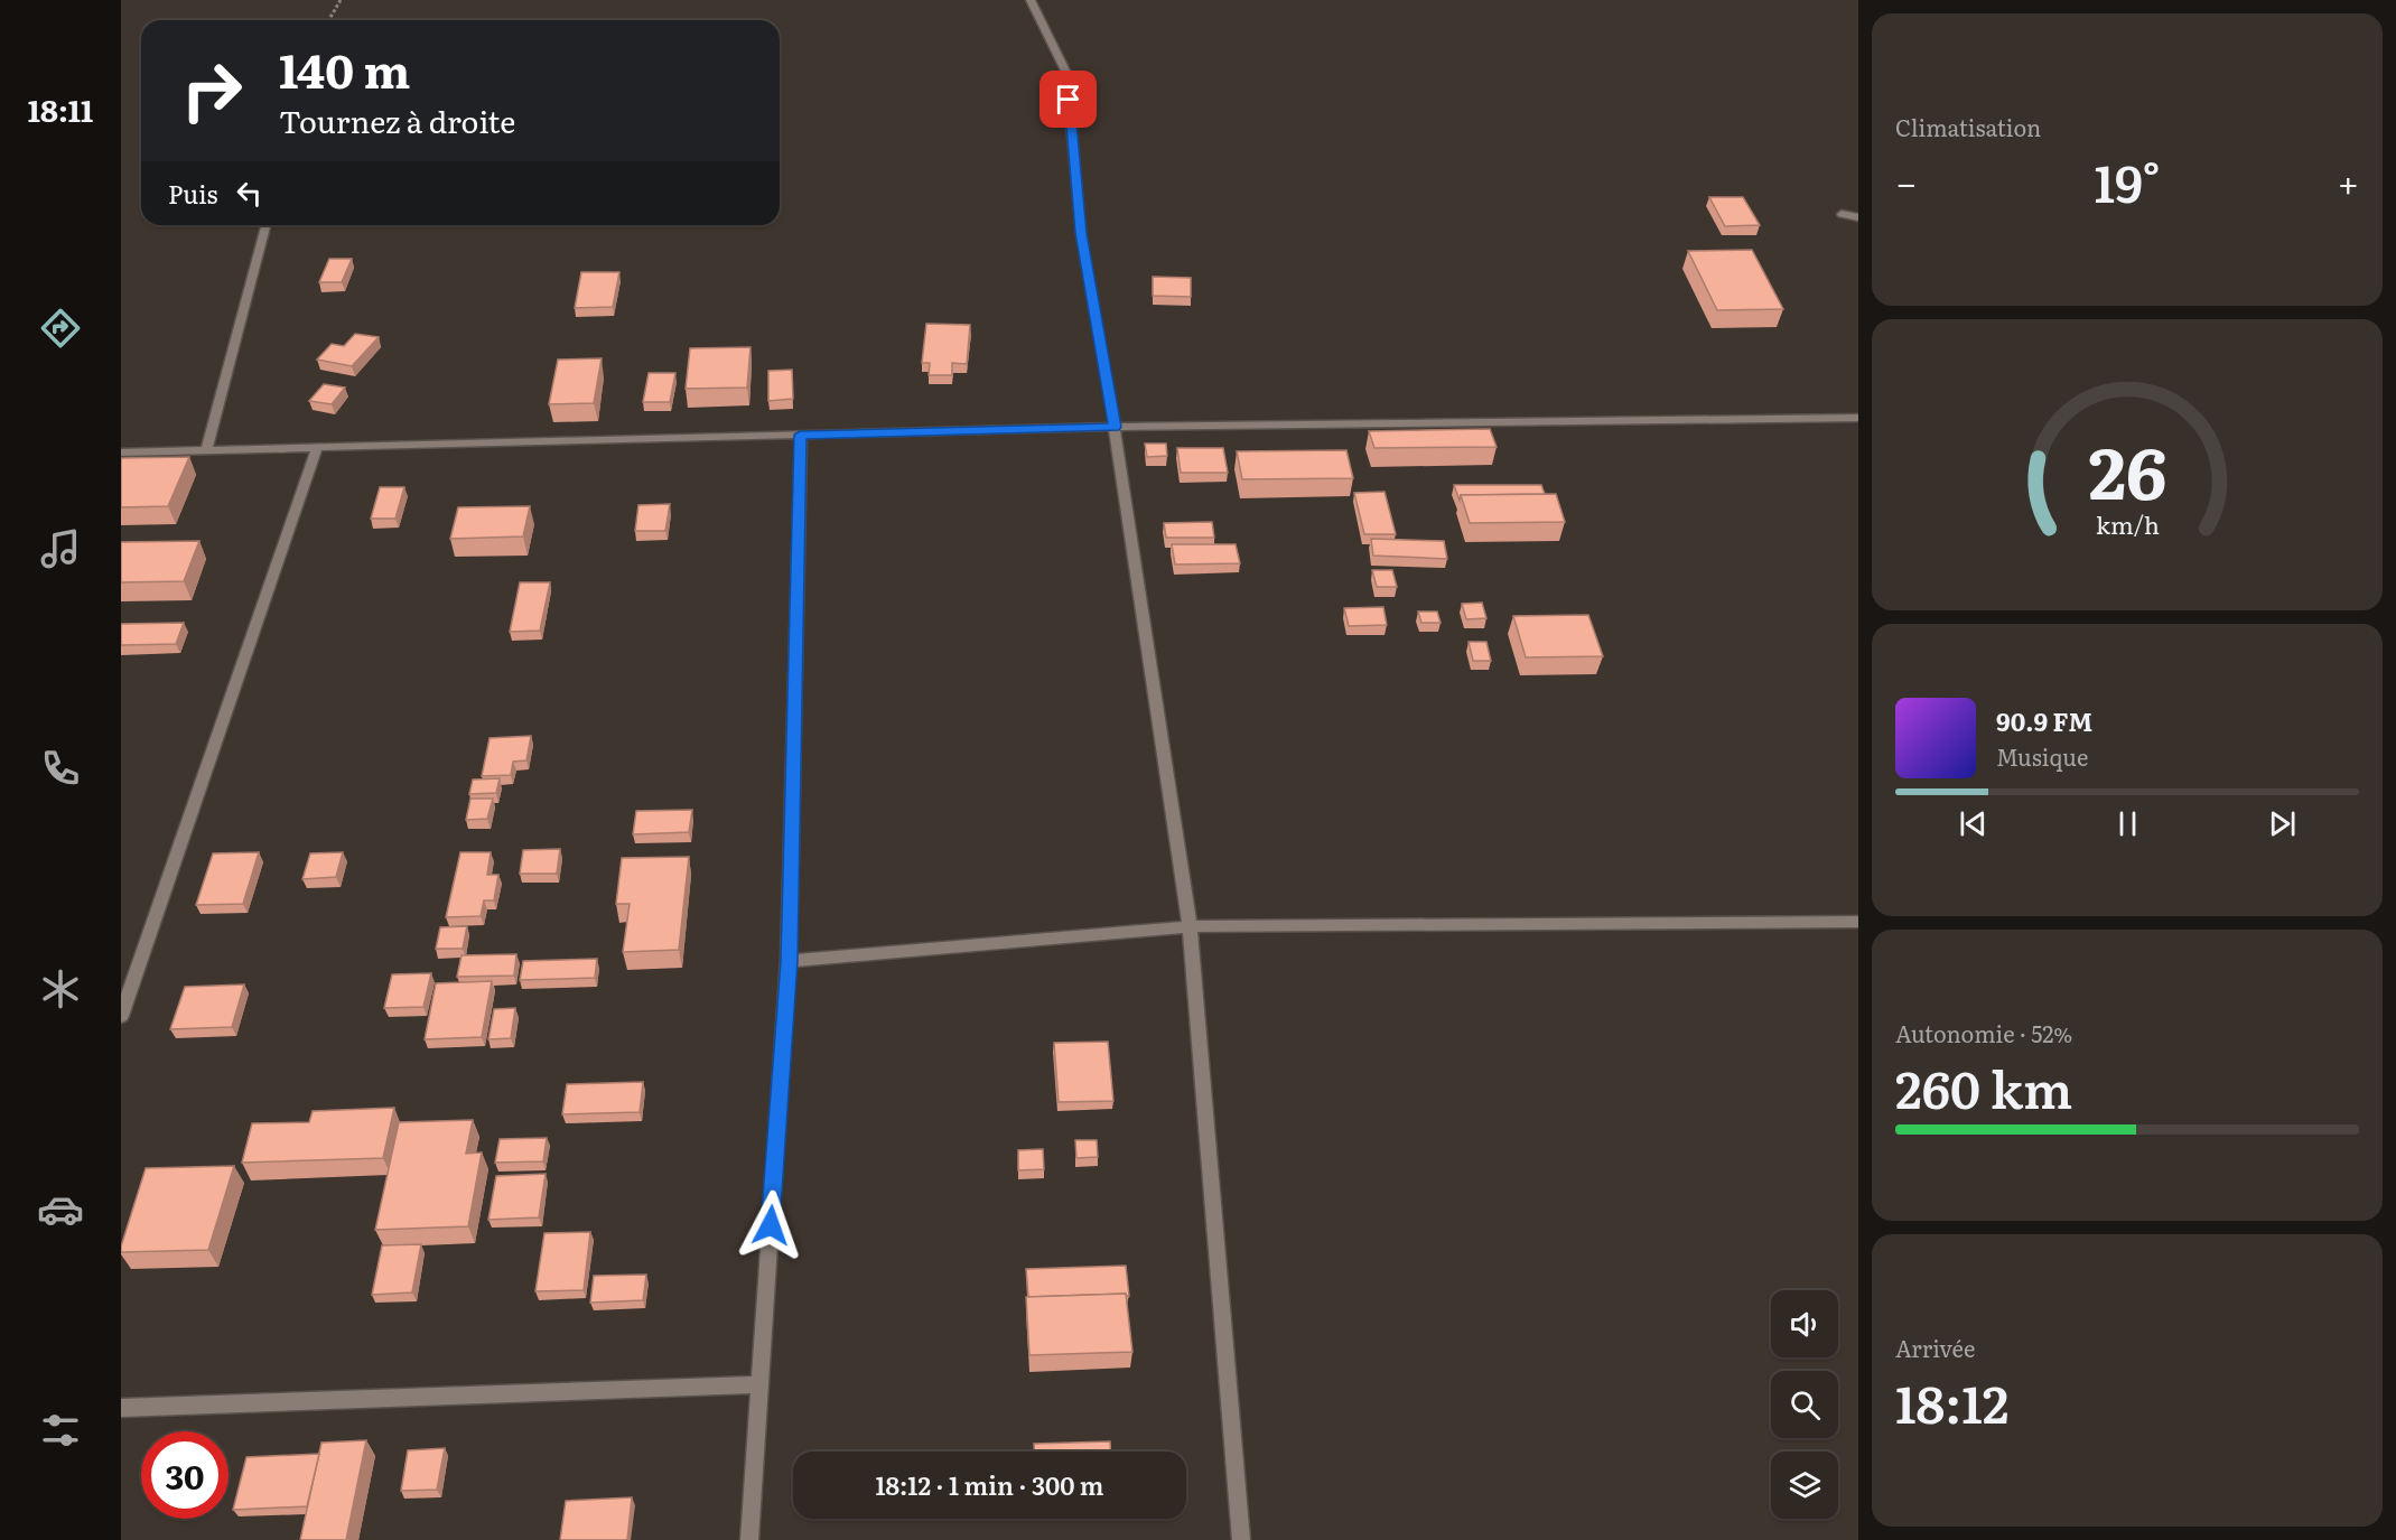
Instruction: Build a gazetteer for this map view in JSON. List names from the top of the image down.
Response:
{
  "page": {
    "tabs": "18:11",
    "tile": [
      "Climatisation",
      ["Autonomie · 52%", "260 km"],
      ["Arrivée", "18:12"]
    ],
    "turn": ["140 m", "Tournez à droite"],
    "heat": ["−", "19°", "+"],
    "then": "Puis",
    "song": ["90.9 FM", "Musique"],
    "limit": "30",
    "trip": "18:12 · 1 min · 300 m",
    "gauge": ["26", "km/h"]
  }
}
